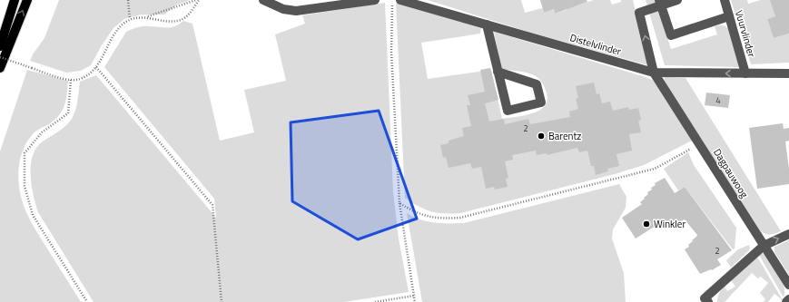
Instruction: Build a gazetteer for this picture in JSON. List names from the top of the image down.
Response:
{
  "streets": {
    "lane": ["Vuurvlinder", "Distelvlinder", "Dagpauwoog"]
  },
  "crossings": [
    ["Vuurvlinder", "Distelvlinder"],
    ["Distelvlinder", "Dagpauwoog"]
  ],
  "places": ["Barentz", "Winkler"],
  "house_numbers": ["4", "2", "2"]
}
